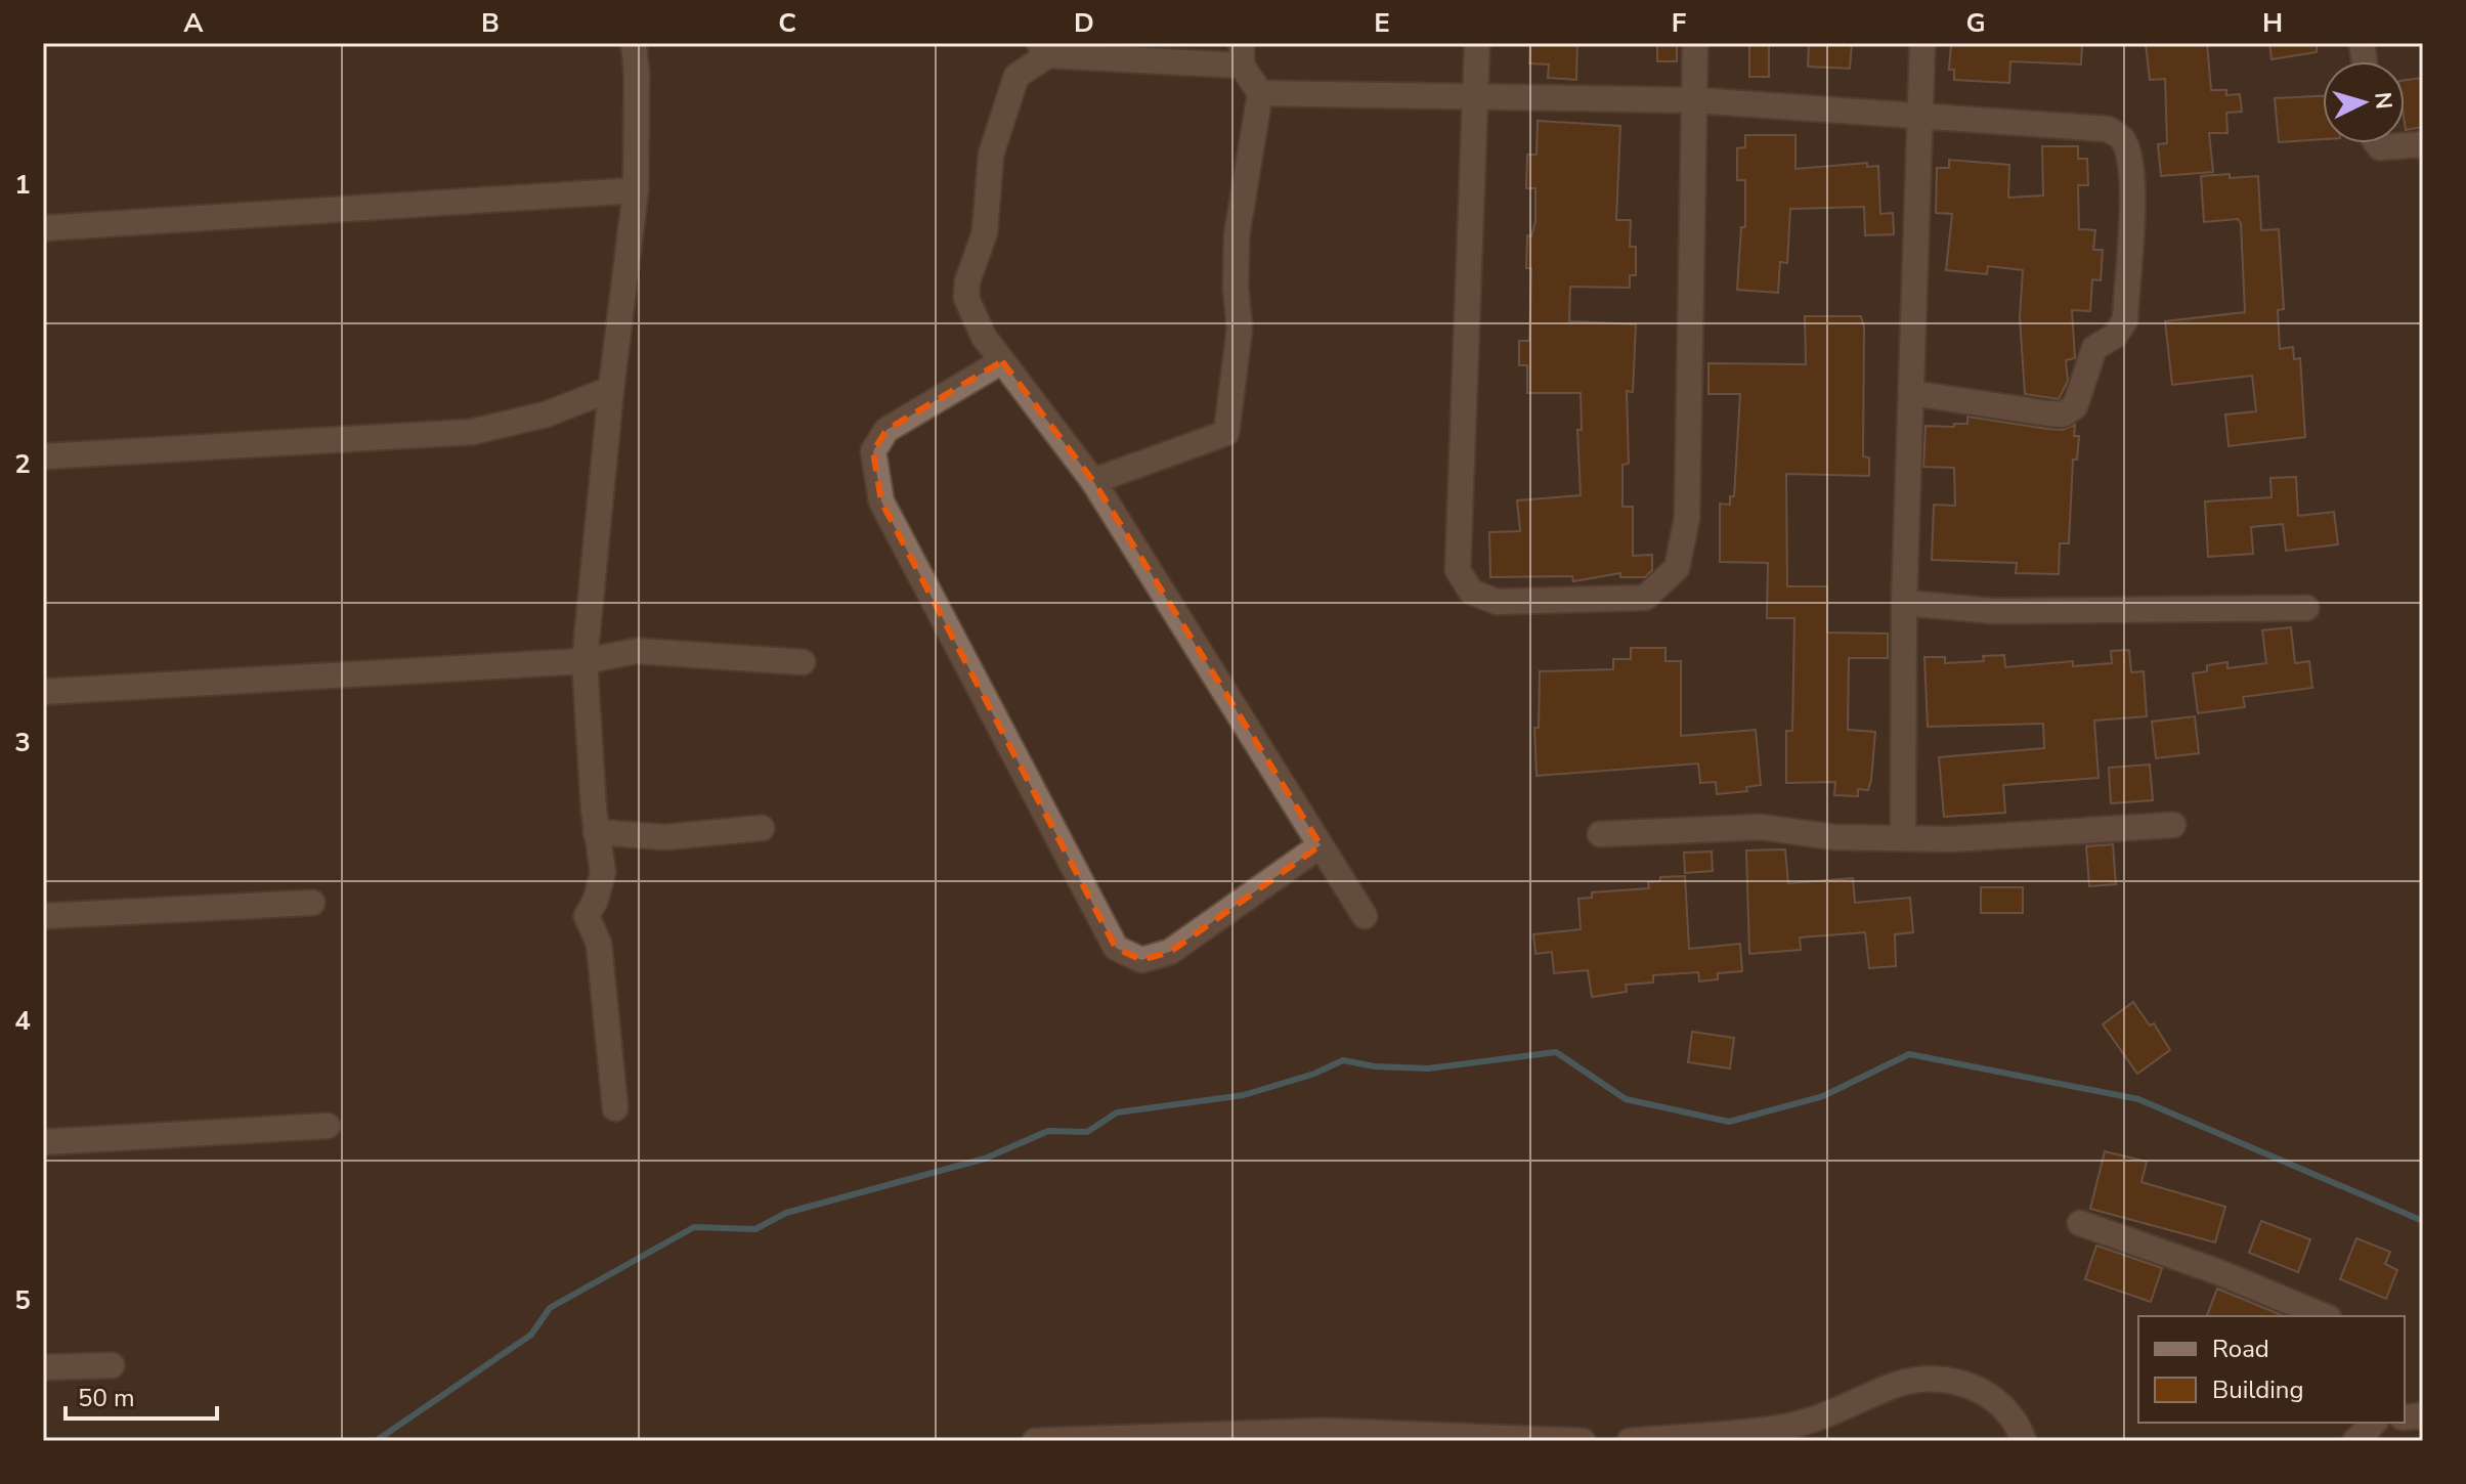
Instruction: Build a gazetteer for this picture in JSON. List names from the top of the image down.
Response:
{
  "legend": ["Road", "Building"],
  "scale_bar": "50 m",
  "north": "right",
  "grid": {
    "columns": [
      "A",
      "B",
      "C",
      "D",
      "E",
      "F",
      "G",
      "H"
    ],
    "rows": [
      "1",
      "2",
      "3",
      "4",
      "5"
    ]
  }
}
